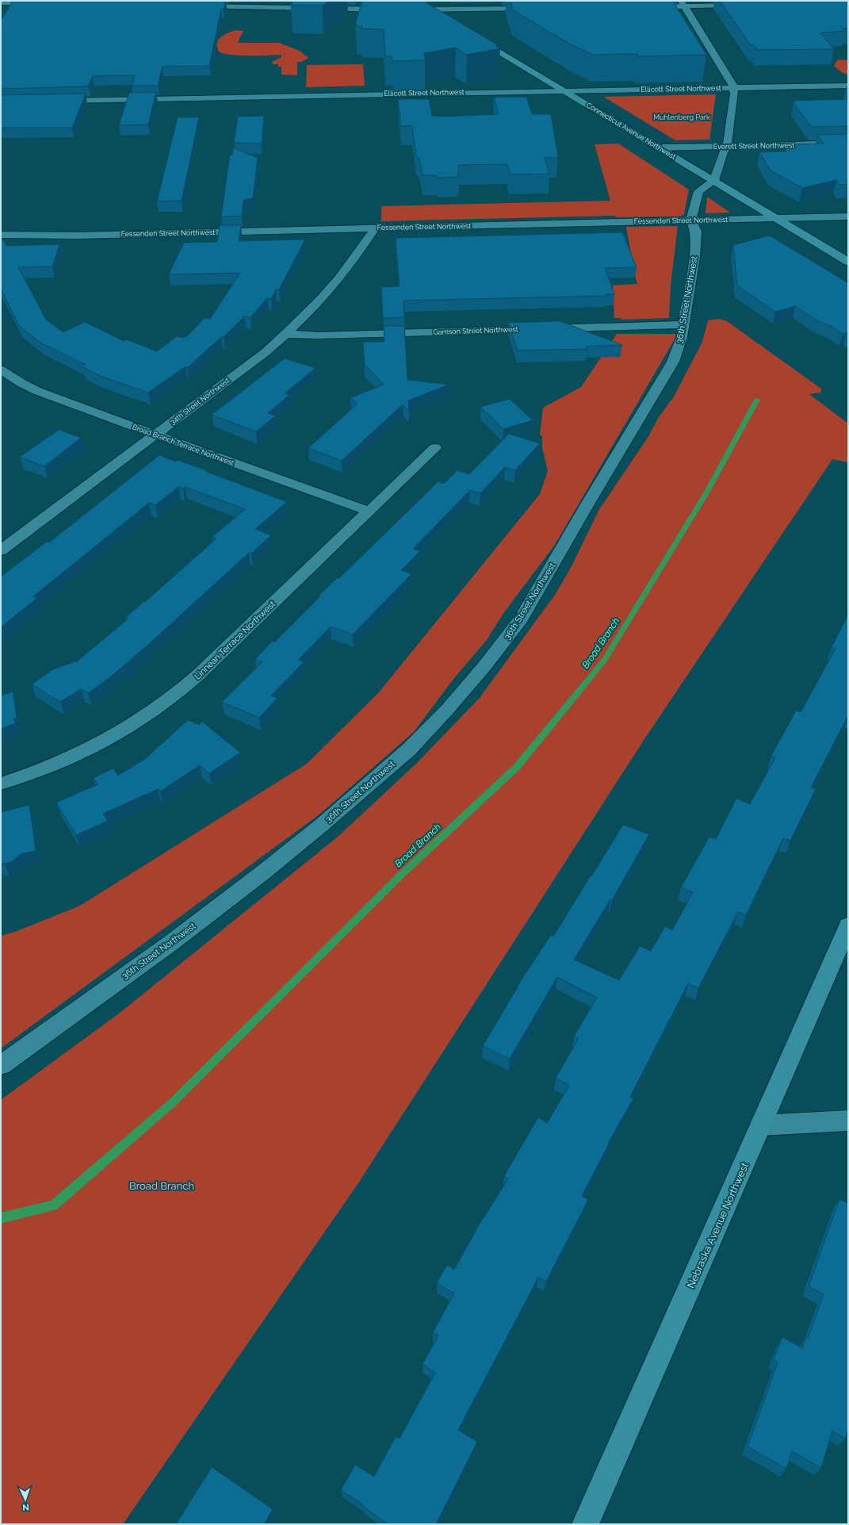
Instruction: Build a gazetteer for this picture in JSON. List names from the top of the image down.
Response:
{
  "streets": {
    "main road": ["Connecticut Avenue Northwest", "Nebraska Avenue Northwest"],
    "street": [
      "Ellicott Street Northwest",
      "Everett Street Northwest",
      "Fessenden Street Northwest",
      "36th Street Northwest",
      "Garrison Street Northwest",
      "34th Street Northwest",
      "Broad Branch Terrace Northwest",
      "Linnean Terrace Northwest"
    ]
  },
  "crossings": [
    ["Ellicott Street Northwest", "Connecticut Avenue Northwest"],
    ["Connecticut Avenue Northwest", "Everett Street Northwest"],
    ["Connecticut Avenue Northwest", "Fessenden Street Northwest"],
    ["Fessenden Street Northwest", "36th Street Northwest"],
    ["Fessenden Street Northwest", "34th Street Northwest"],
    ["36th Street Northwest", "Garrison Street Northwest"],
    ["Garrison Street Northwest", "34th Street Northwest"],
    ["34th Street Northwest", "Broad Branch Terrace Northwest"],
    ["Broad Branch Terrace Northwest", "Linnean Terrace Northwest"]
  ],
  "water": ["Broad Branch"],
  "parks": ["Muhlenberg Park", "Broad Branch"],
  "north": "bottom"
}
